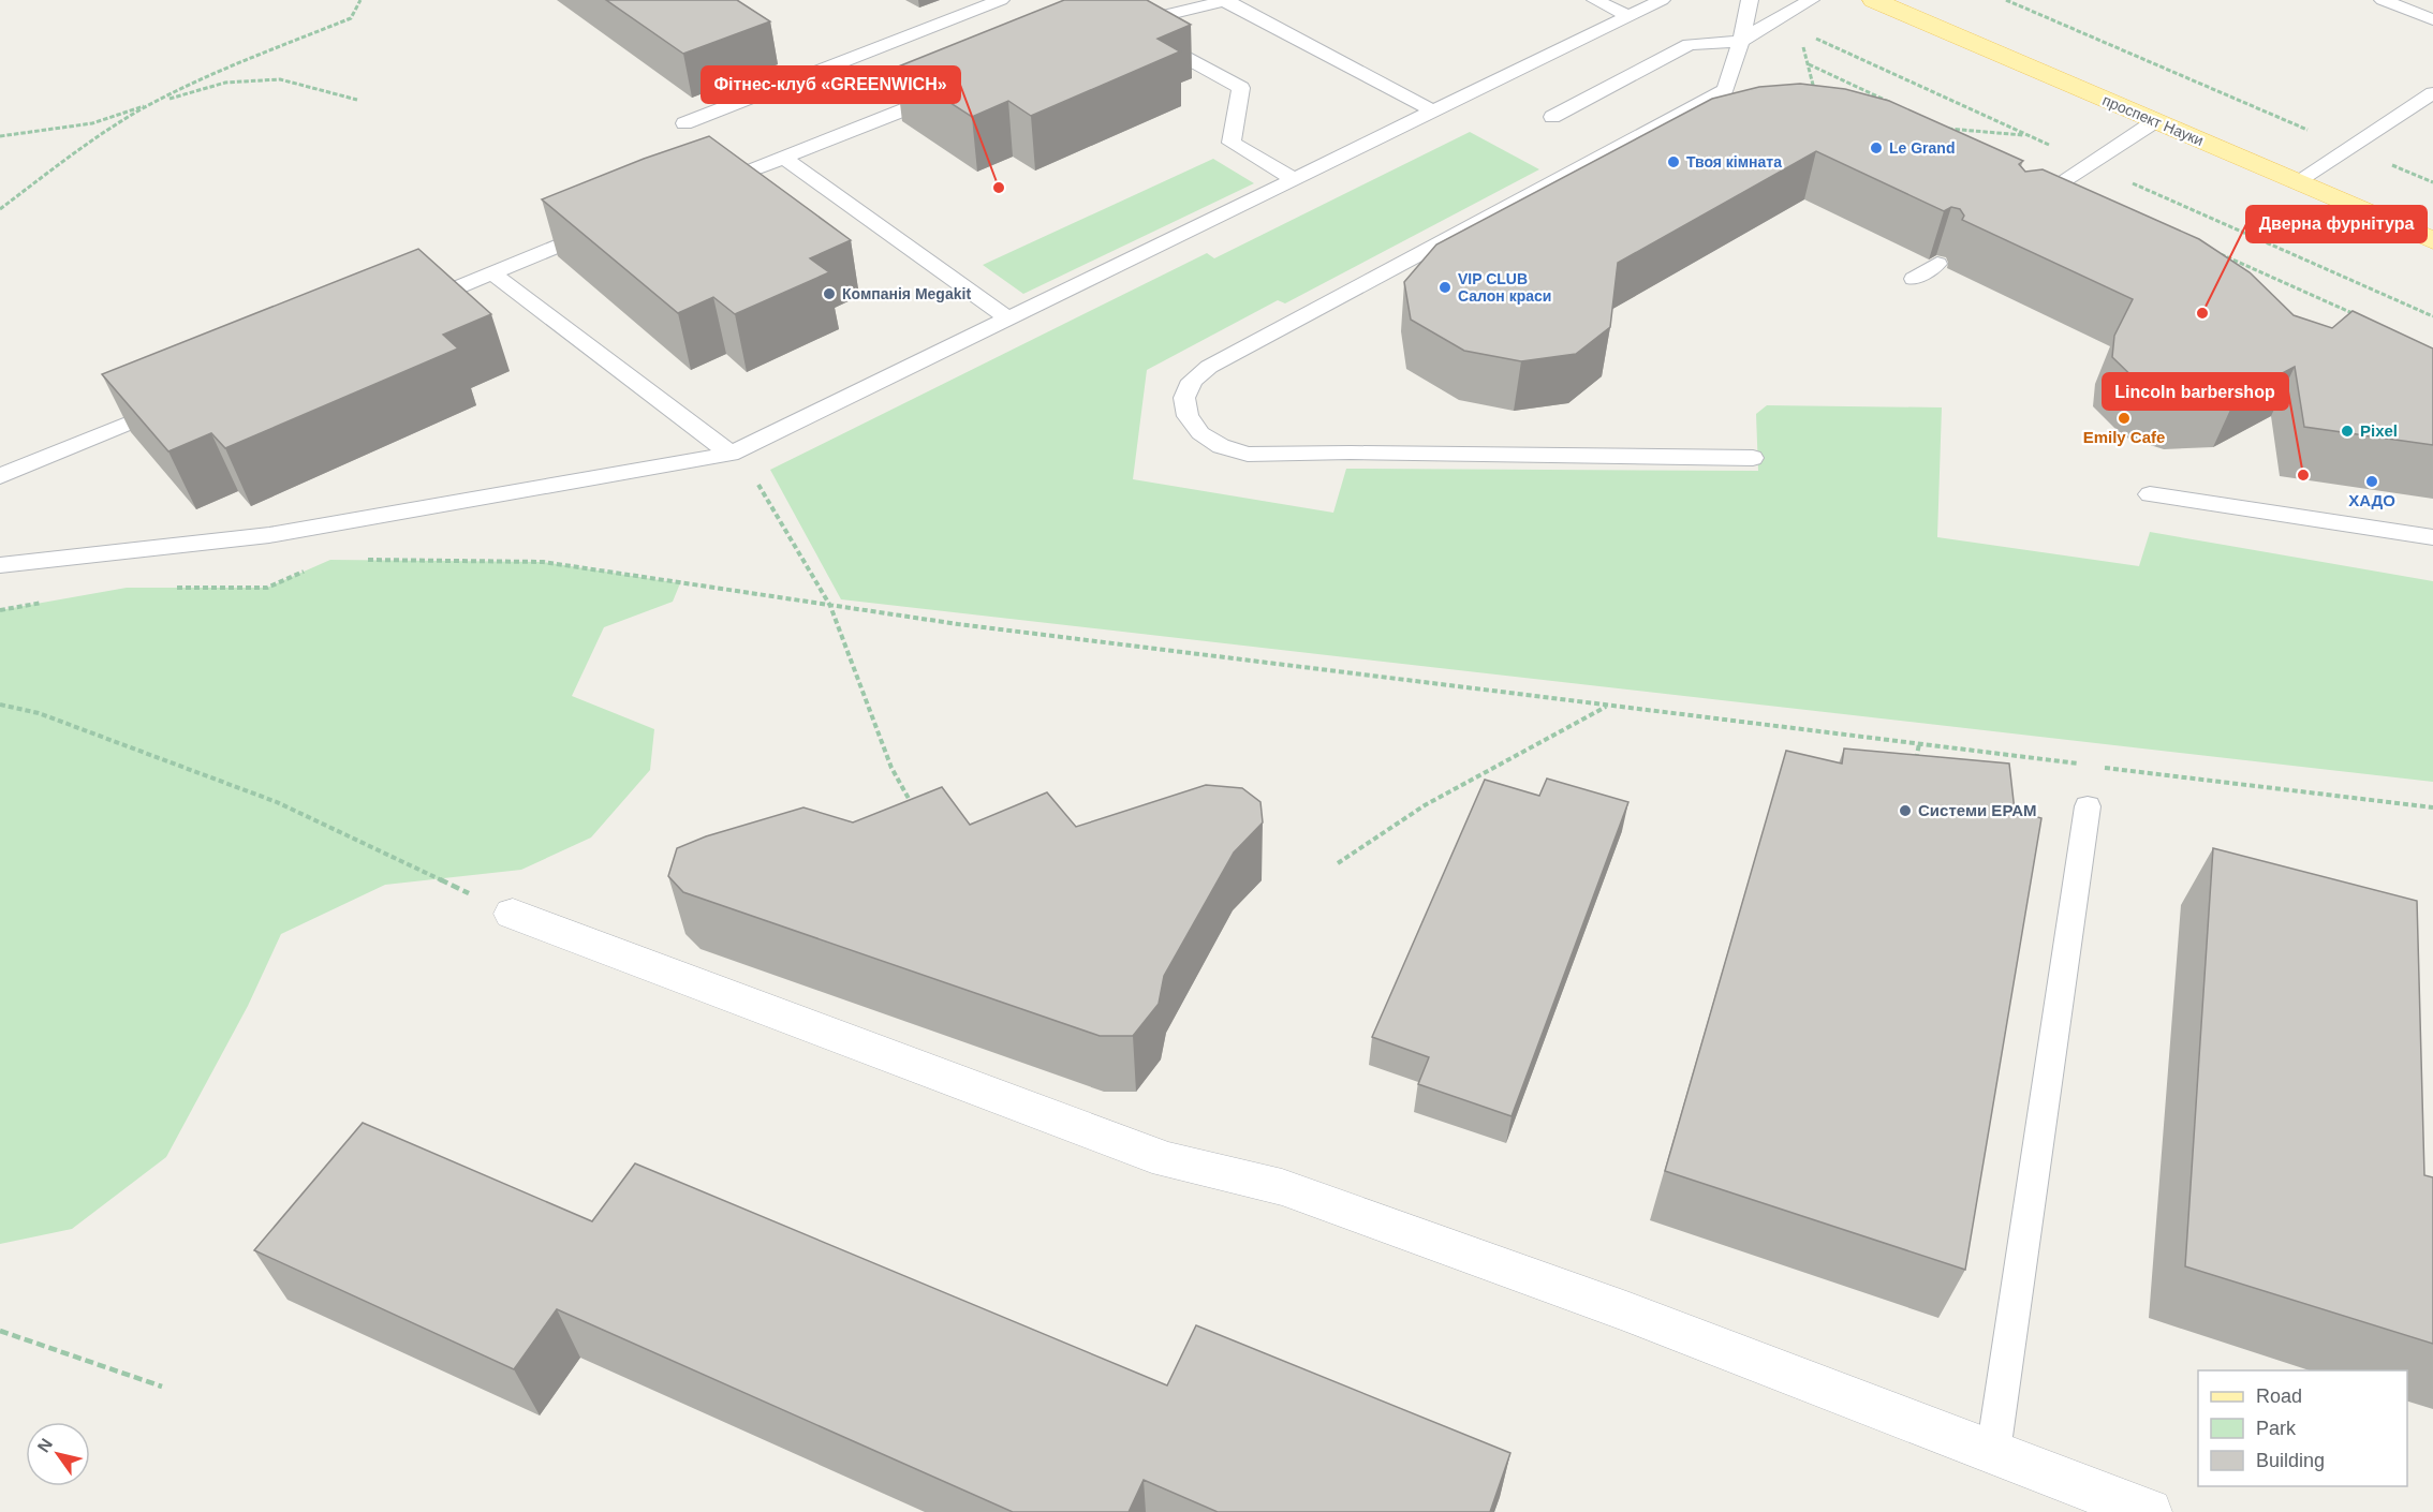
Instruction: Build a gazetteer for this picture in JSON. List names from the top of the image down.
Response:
{
  "streets": {
    "main road": ["проспект Науки"]
  },
  "places": [
    "Le Grand",
    "Твоя кімната",
    "Фітнес-клуб «GREENWICH»",
    "VIP CLUB Салон краси",
    "Компанія Megakit",
    "Дверна фурнітура",
    "Emily Cafe",
    "Pixel",
    "Lincoln barbershop",
    "ХАДО",
    "Системи EPAM"
  ],
  "legend": ["Road", "Park", "Building"],
  "north": "top left"
}
